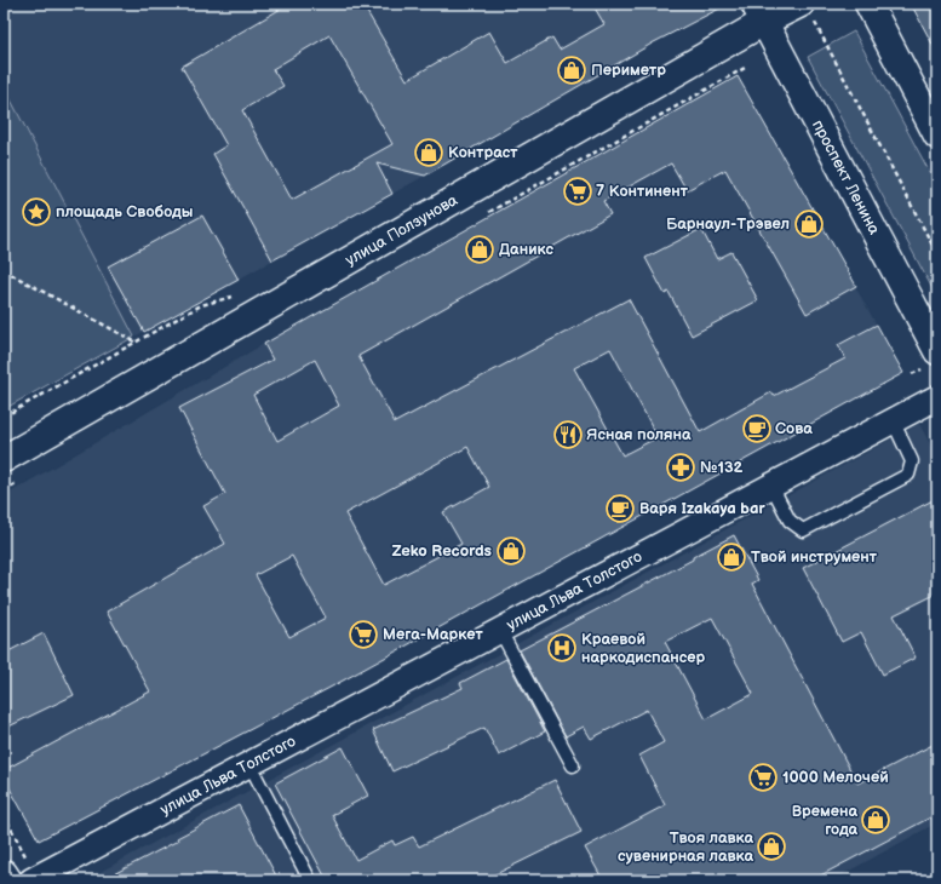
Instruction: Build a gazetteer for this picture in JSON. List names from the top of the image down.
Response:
{
  "streets": {
    "street": ["проспект Ленина", "улица Ползунова", "улица Льва Толстого"]
  },
  "crossings": [
    ["проспект Ленина", "улица Ползунова"]
  ],
  "places": {
    "shop": [
      "Периметр",
      "Контраст",
      "Барнаул-Трэвел",
      "Даникс",
      "Zeko Records",
      "Твой инструмент",
      "Времена года",
      "Твоя лавка сувенирная лавка"
    ],
    "supermarket": ["7 Континент", "Мега-Маркет", "1000 Мелочей"],
    "place": ["площадь Свободы"],
    "cafe": ["Сова", "Варя Izakaya bar"],
    "restaurant": ["Ясная поляна"],
    "pharmacy": ["№132"],
    "hospital": ["Краевой наркодиспансер"]
  }
}
